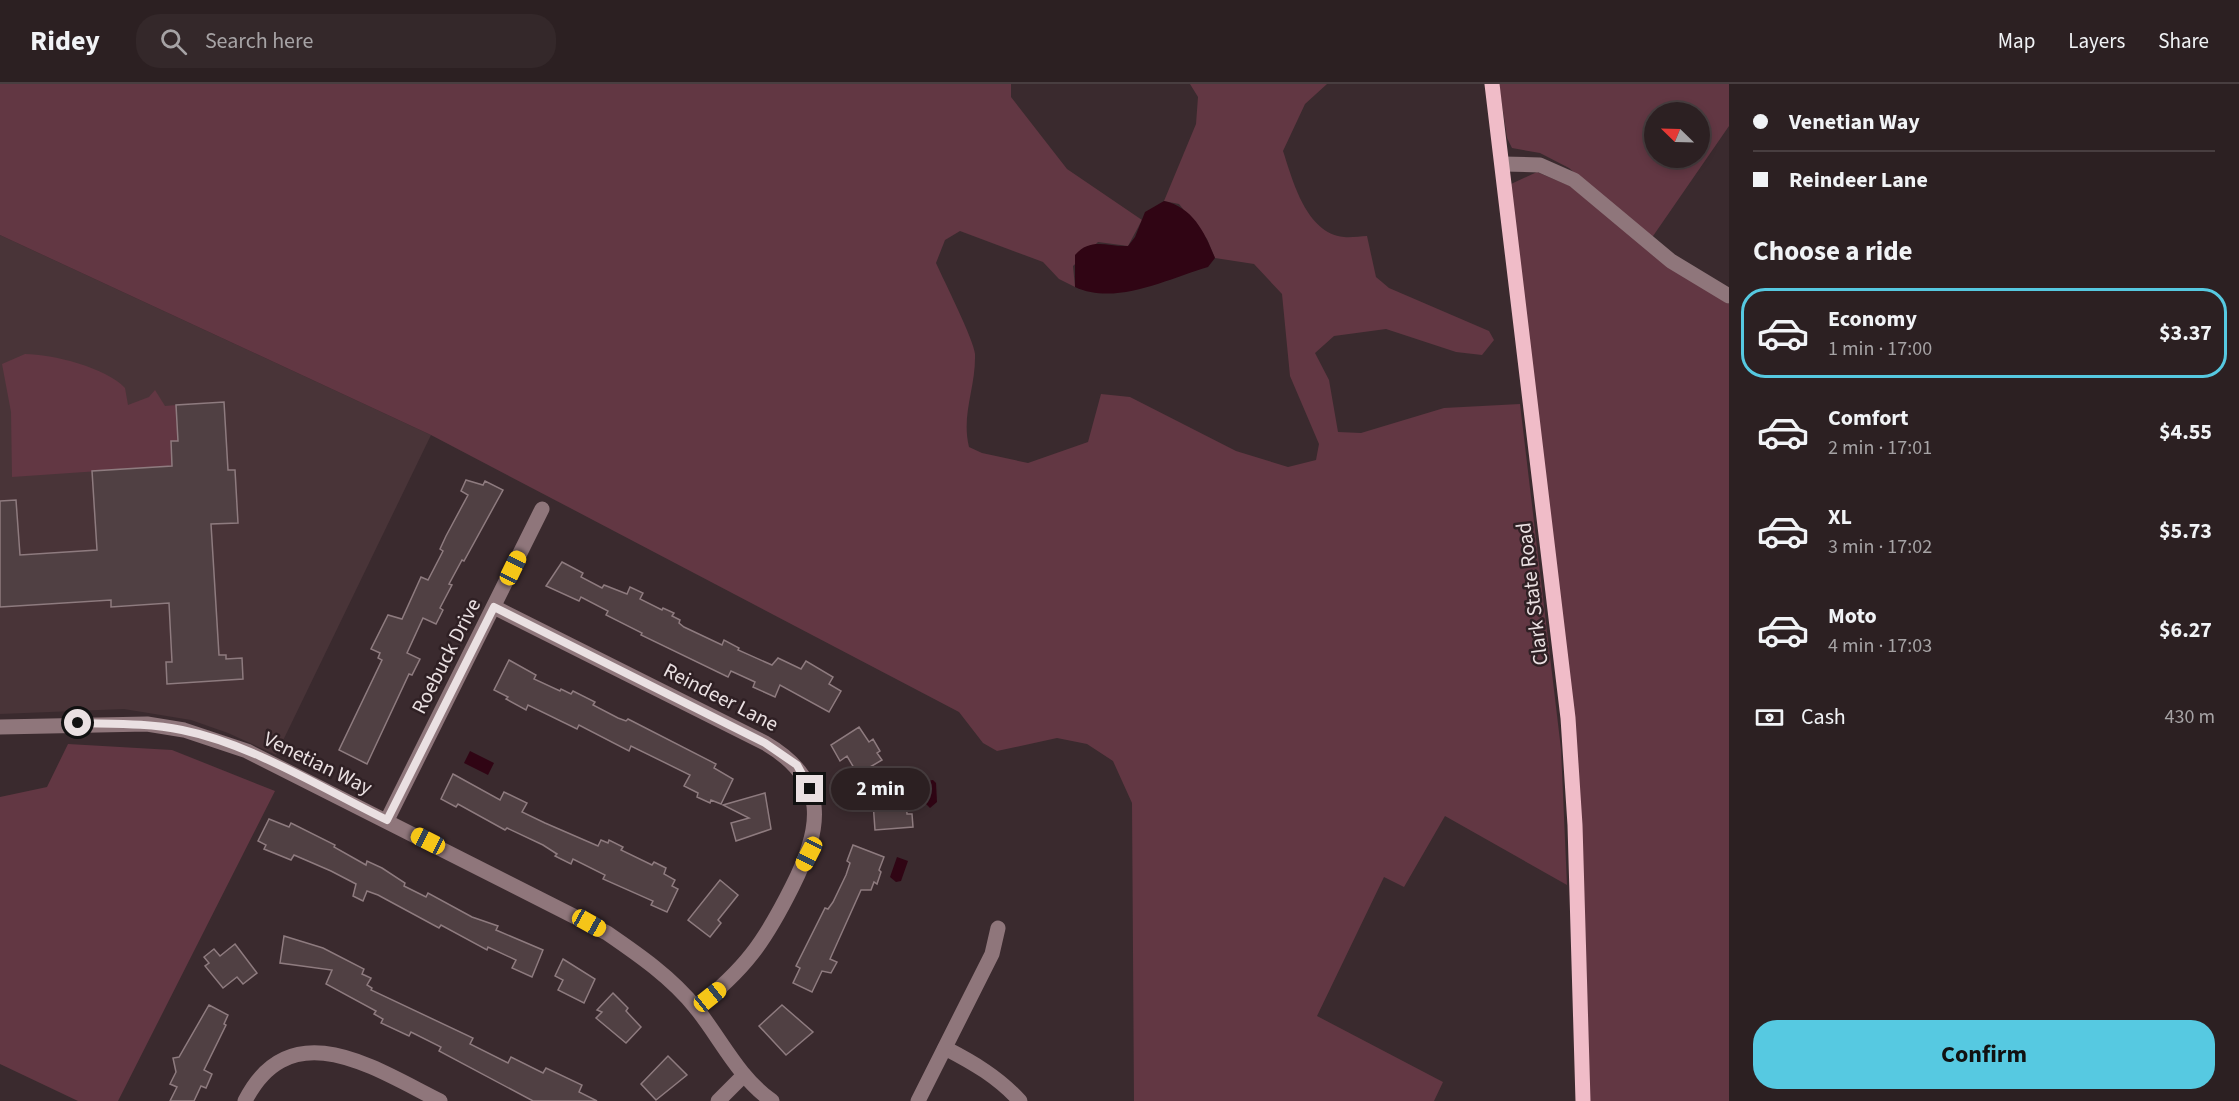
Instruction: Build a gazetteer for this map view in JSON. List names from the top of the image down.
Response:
{
  "streets": {
    "main road": ["Clark State Road"],
    "street": ["Roebuck Drive", "Reindeer Lane", "Venetian Way"]
  },
  "crossings": [
    ["Roebuck Drive", "Reindeer Lane"],
    ["Roebuck Drive", "Venetian Way"],
    ["Reindeer Lane", "Venetian Way"]
  ],
  "north": "top left",
  "page": {
    "header": "Ridey",
    "search": "Search here",
    "nav": ["Map", "Layers", "Share"],
    "banner": ["Venetian Way", "Reindeer Lane"],
    "heading": "Choose a ride",
    "list": [
      {
        "name": "Economy",
        "note": "1 min · 17:00",
        "value": "$3.37"
      },
      {
        "name": "Comfort",
        "note": "2 min · 17:01",
        "value": "$4.55"
      },
      {
        "name": "XL",
        "note": "3 min · 17:02",
        "value": "$5.73"
      },
      {
        "name": "Moto",
        "note": "4 min · 17:03",
        "value": "$6.27"
      }
    ],
    "pay": ["Cash", "430 m"],
    "bubble": "2 min",
    "buttons": "Confirm"
  }
}
